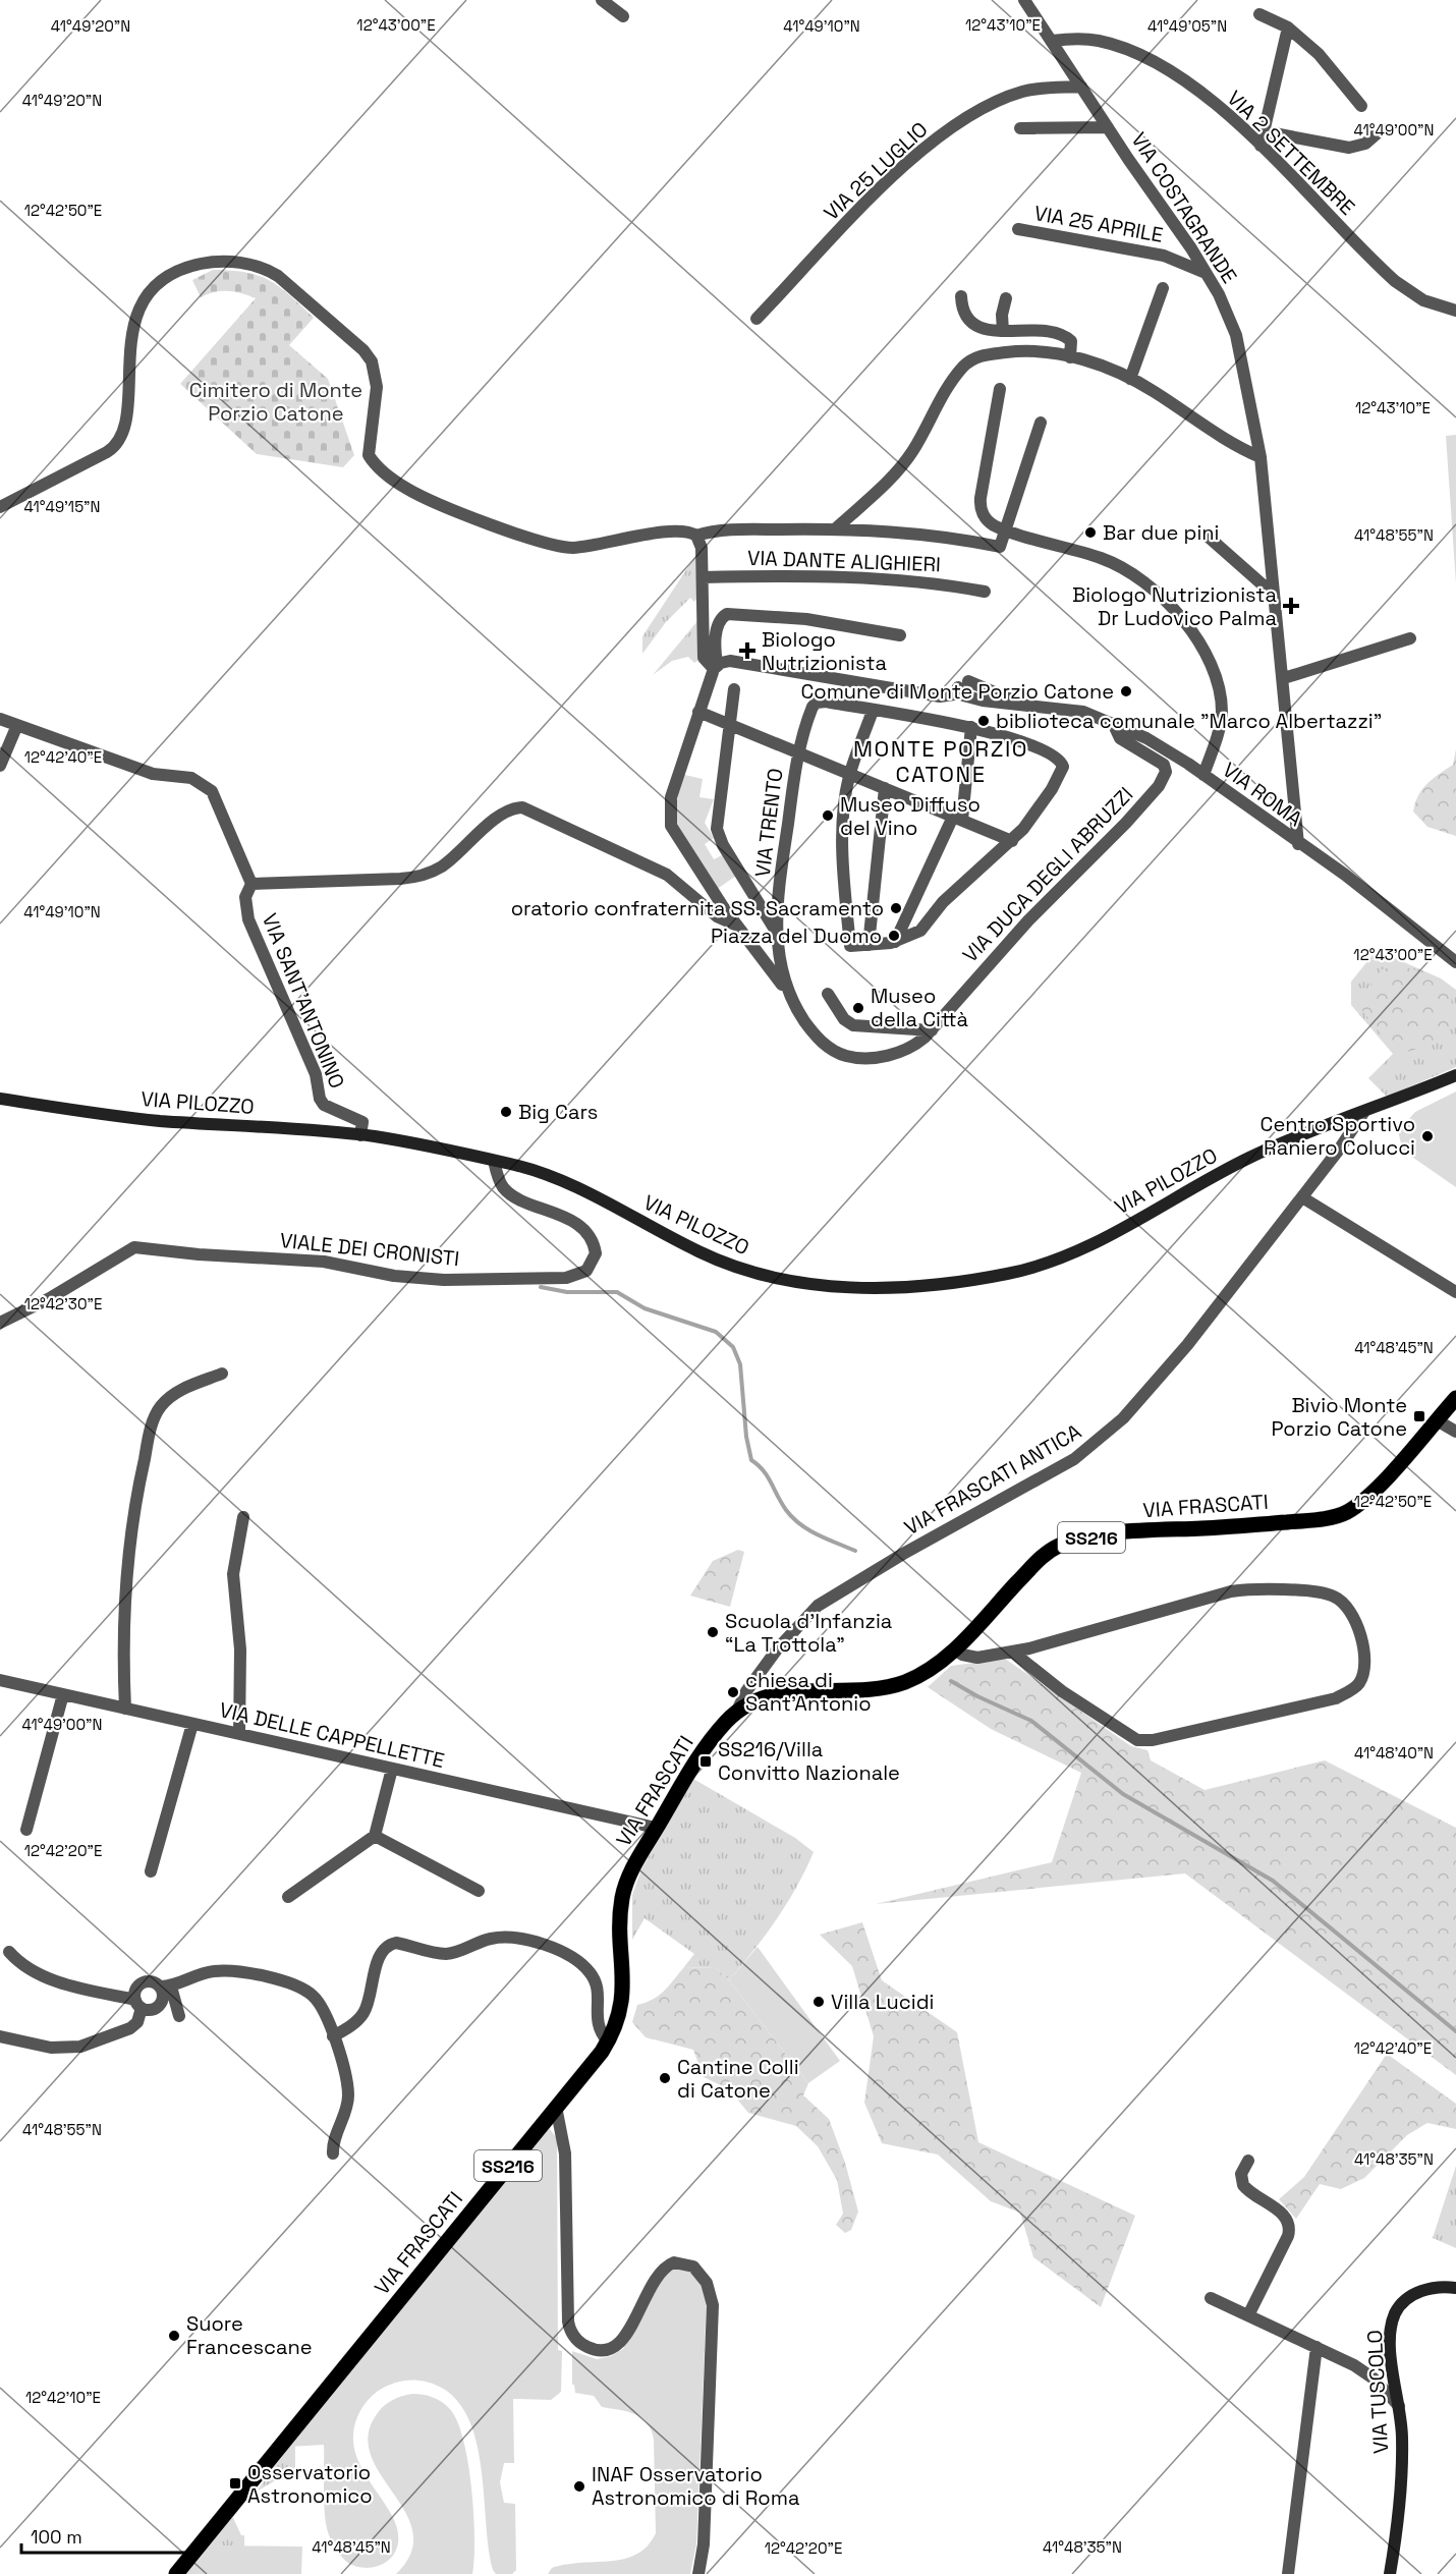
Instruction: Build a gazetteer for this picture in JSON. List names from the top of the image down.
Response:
{
  "streets": {
    "main road": [
      "VIA PILOZZO",
      "VIA FRASCATI",
      "SS216",
      "VIA TUSCOLO"
    ],
    "street": [
      "VIA 2 SETTEMBRE",
      "VIA 25 LUGLIO",
      "VIA COSTAGRANDE",
      "VIA 25 APRILE",
      "VIA DANTE ALIGHIERI",
      "VIA ROMA",
      "VIA TRENTO",
      "VIA DUCA DEGLI ABRUZZI",
      "VIA SANT'ANTONINO",
      "VIALE DEI CRONISTI",
      "VIA FRASCATI ANTICA",
      "VIA DELLE CAPPELLETTE"
    ]
  },
  "crossings": [
    ["VIA 2 SETTEMBRE", "VIA COSTAGRANDE"],
    ["VIA 25 LUGLIO", "VIA COSTAGRANDE"],
    ["VIA COSTAGRANDE", "VIA 25 APRILE"],
    ["VIA COSTAGRANDE", "VIA ROMA"],
    ["VIA ROMA", "VIA DUCA DEGLI ABRUZZI"],
    ["VIA TRENTO", "VIA DUCA DEGLI ABRUZZI"],
    ["VIA SANT'ANTONINO", "VIA PILOZZO"],
    ["VIA PILOZZO", "VIALE DEI CRONISTI"],
    ["VIA PILOZZO", "VIA FRASCATI ANTICA"],
    ["VIA FRASCATI ANTICA", "VIA FRASCATI"],
    ["VIA FRASCATI", "VIA DELLE CAPPELLETTE"]
  ],
  "districts": ["MONTE PORZIO CATONE"],
  "parks": ["Cimitero di Monte Porzio Catone"],
  "places": {
    "other": [
      "Bar due pini",
      "Comune di Monte Porzio Catone",
      "biblioteca comunale \"Marco Albertazzi\"",
      "Museo Diffuso del Vino",
      "oratorio confraternita SS. Sacramento",
      "Piazza del Duomo",
      "Museo della Città",
      "Big Cars",
      "Centro Sportivo Raniero Colucci",
      "Scuola d’Infanzia “La Trottola”",
      "chiesa di Sant'Antonio",
      "Villa Lucidi",
      "Cantine Colli di Catone",
      "Suore Francescane",
      "INAF Osservatorio Astronomico di Roma"
    ],
    "health": ["Biologo Nutrizionista Dr Ludovico Palma", "Biologo Nutrizionista"],
    "transit": ["Bivio Monte Porzio Catone", "SS216/Villa Convitto Nazionale", "Osservatorio Astronomico"]
  },
  "scale_bar": "100 m",
  "coordinates": [
    "12°43'00\"E",
    "12°43'10\"E",
    "41°49'20\"N",
    "41°49'10\"N",
    "41°49'05\"N",
    "41°49'00\"N",
    "12°42'50\"E",
    "41°49'15\"N",
    "41°48'55\"N",
    "12°42'40\"E",
    "12°42'30\"E",
    "41°48'45\"N",
    "41°48'40\"N",
    "12°42'20\"E",
    "41°48'35\"N",
    "12°42'10\"E"
  ]
}
